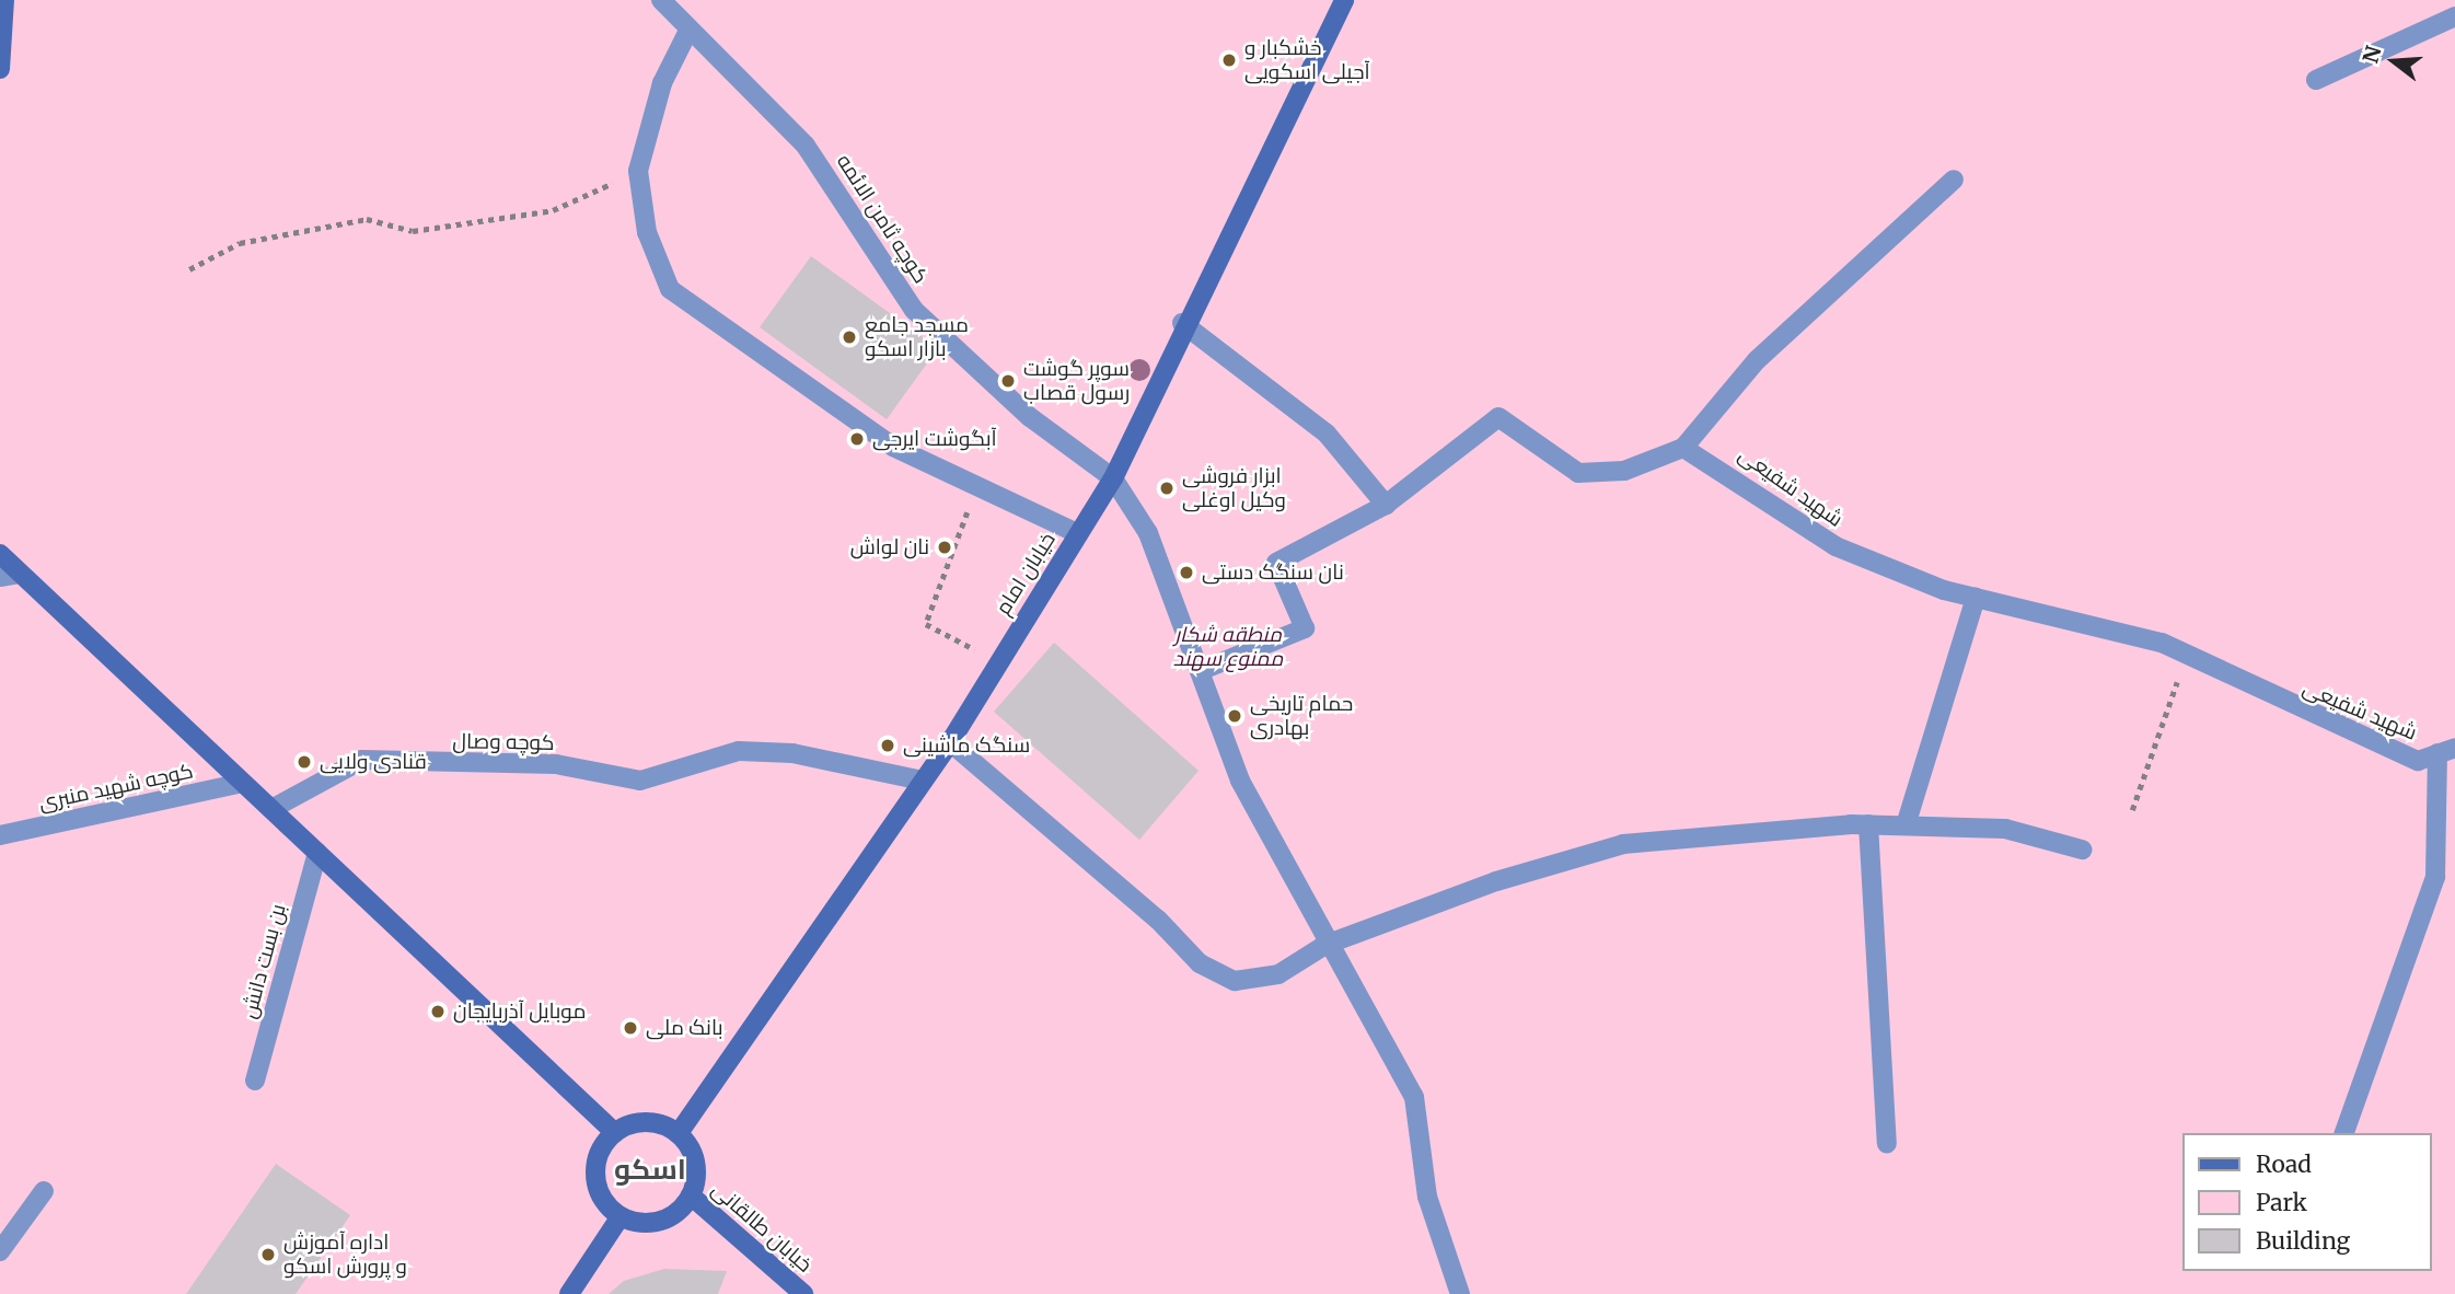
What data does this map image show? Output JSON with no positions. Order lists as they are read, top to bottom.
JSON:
{
  "streets": {
    "street": [
      "کوچه ثامن الائمه",
      "شهید شفیعی",
      "خیابان امام",
      "کوچه وصال",
      "کوچه شهید منبری",
      "بن بست دانش",
      "خیابان طالقانی"
    ]
  },
  "crossings": [
    ["کوچه ثامن الائمه", "خیابان امام"],
    ["خیابان امام", "کوچه وصال"],
    ["خیابان امام", "خیابان طالقانی"]
  ],
  "districts": ["اسکو"],
  "parks": ["منطقه شکار ممنوع سهند"],
  "places": [
    "خشکبار و آجیلی اسکویی",
    "مسجد جامع بازار اسکو",
    "سوپر گوشت رسول قصاب",
    "آبگوشت ایرجی",
    "ابزار فروشی وکیل اوغلی",
    "نان لواش",
    "نان سنگک دستی",
    "حمام تاریخی بهادری",
    "سنگک ماشینی",
    "قنادی ولایی",
    "موبایل آذربایجان",
    "بانک ملی",
    "اداره آموزش و پرورش اسکو"
  ],
  "legend": ["Road", "Park", "Building"],
  "north": "left"
}
